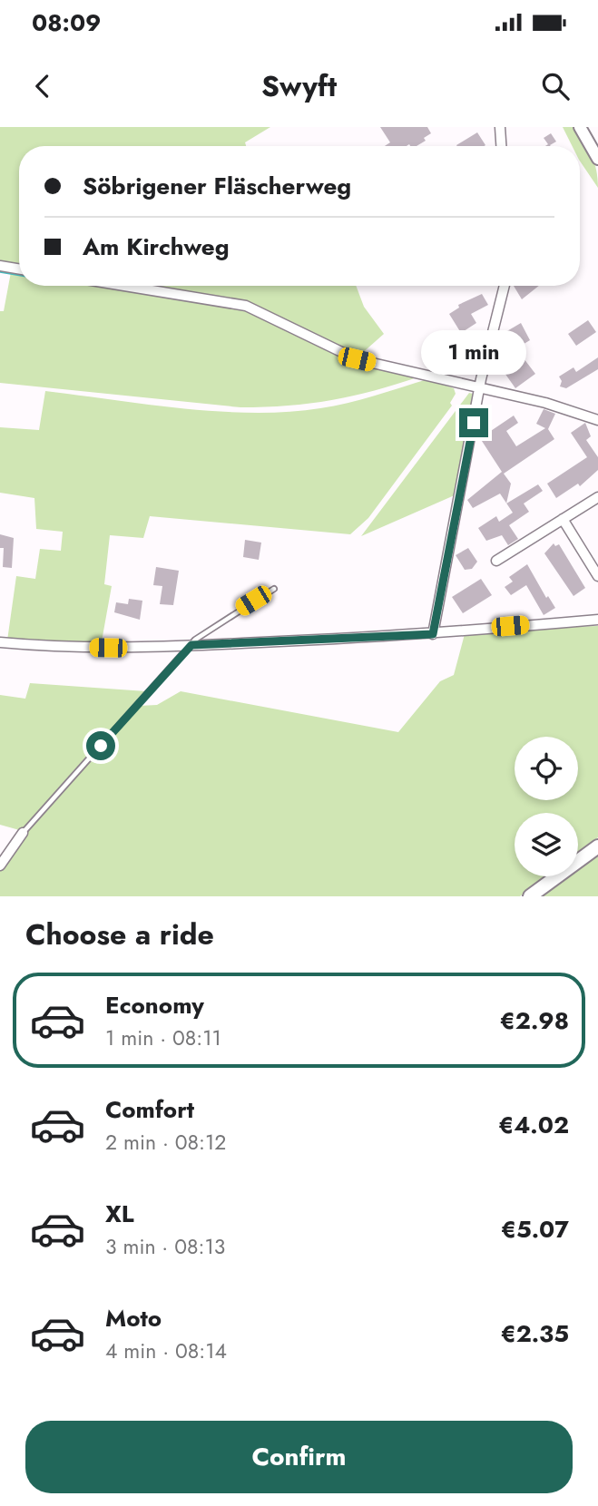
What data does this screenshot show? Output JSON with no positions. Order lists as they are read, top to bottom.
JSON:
{
  "page": {
    "status": "08:09",
    "header": "Swyft",
    "banner": ["Söbrigener Fläscherweg", "Am Kirchweg"],
    "bubble": "1 min",
    "heading": "Choose a ride",
    "list": [
      {
        "name": "Economy",
        "note": "1 min · 08:11",
        "value": "€2.98"
      },
      {
        "name": "Comfort",
        "note": "2 min · 08:12",
        "value": "€4.02"
      },
      {
        "name": "XL",
        "note": "3 min · 08:13",
        "value": "€5.07"
      },
      {
        "name": "Moto",
        "note": "4 min · 08:14",
        "value": "€2.35"
      }
    ],
    "buttons": "Confirm"
  }
}
